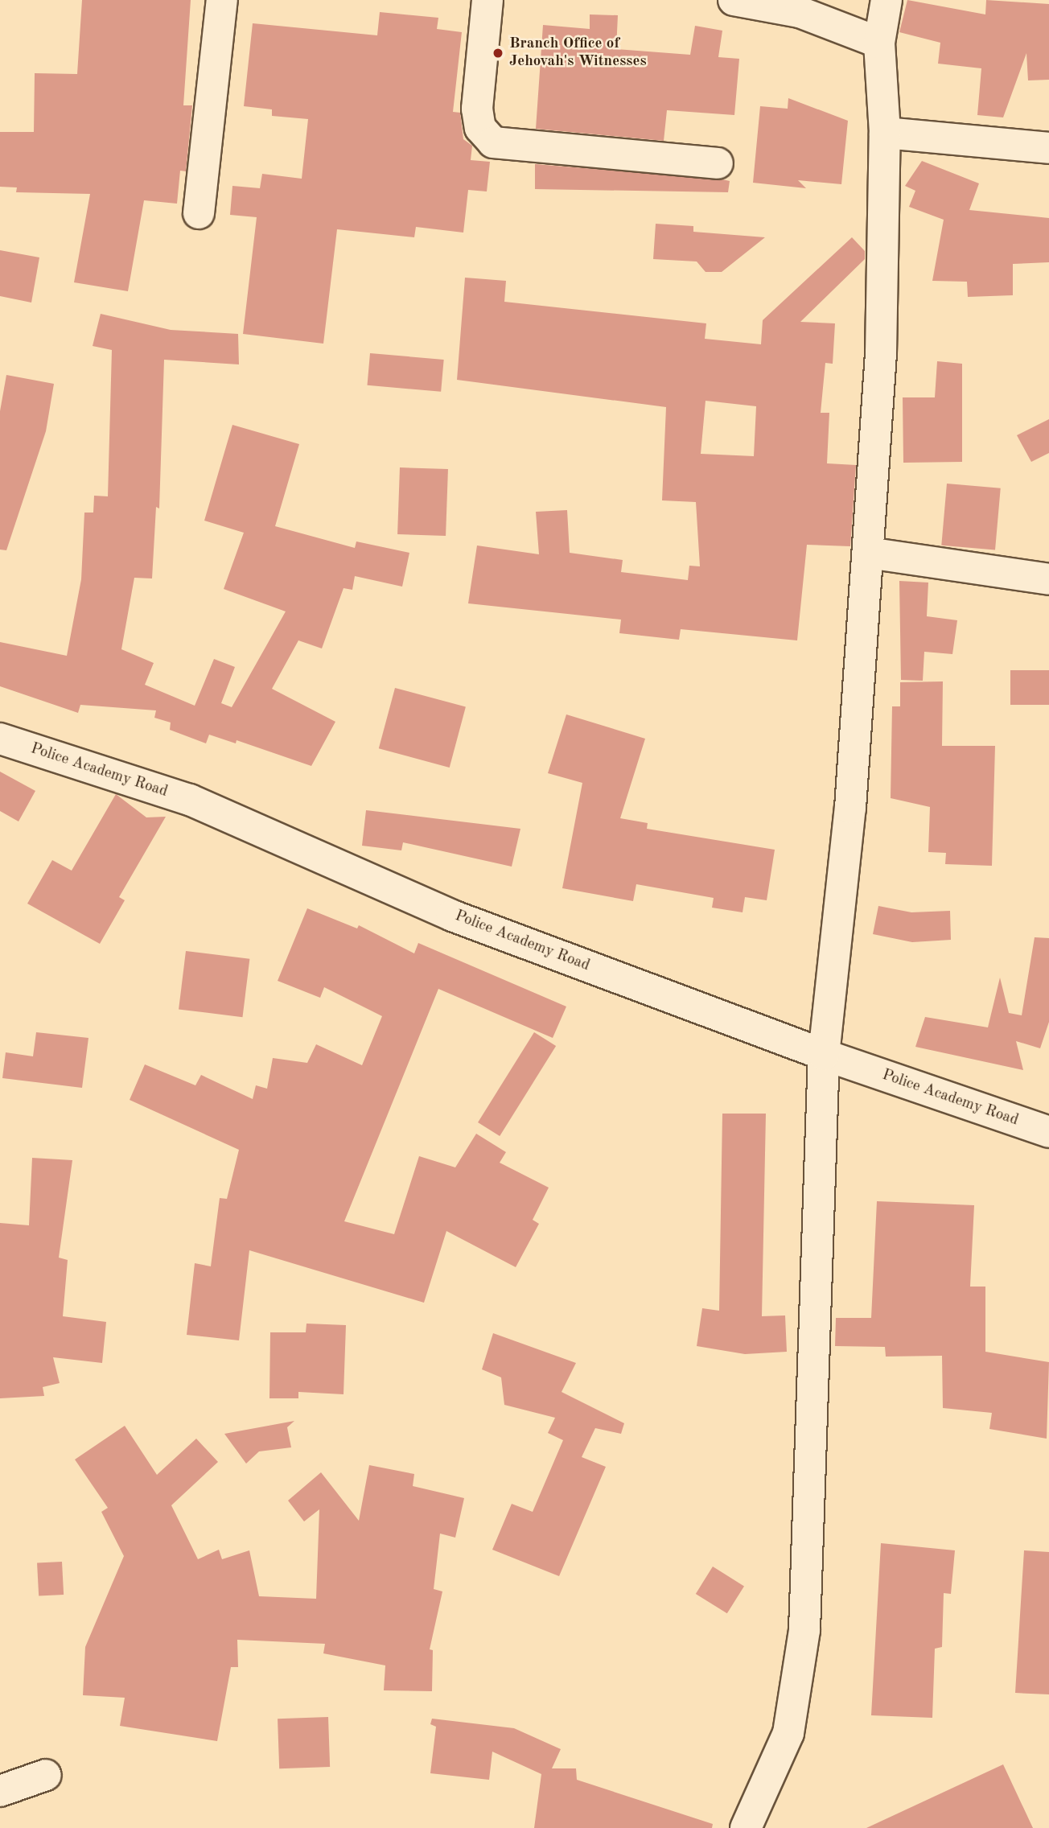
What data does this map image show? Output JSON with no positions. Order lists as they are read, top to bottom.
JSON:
{
  "streets": {
    "street": ["Police Academy Road"]
  },
  "places": ["Branch Office of Jehovah's Witnesses"]
}
